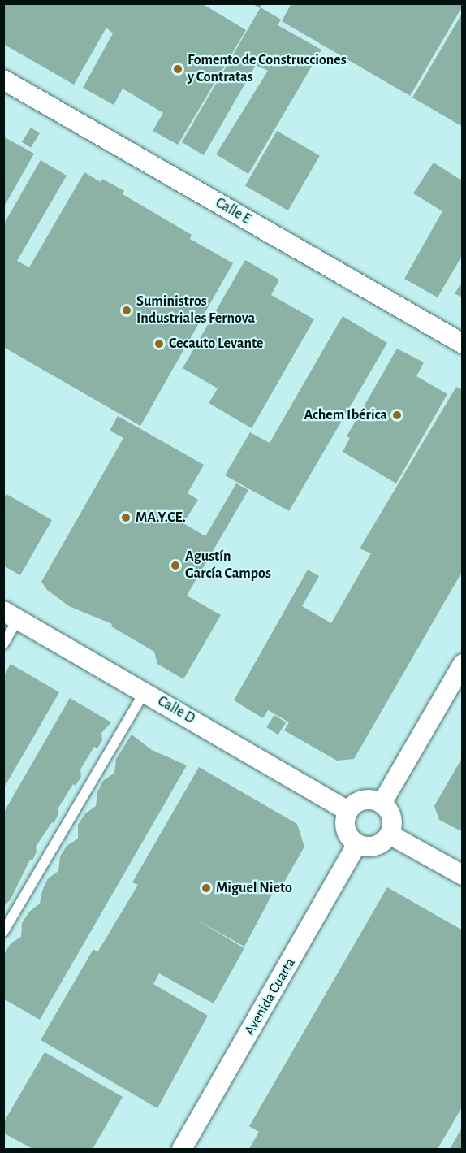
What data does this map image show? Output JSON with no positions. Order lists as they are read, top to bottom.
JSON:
{
  "streets": {
    "street": ["Calle E", "Calle D", "Avenida Cuarta"]
  },
  "crossings": [
    ["Calle D", "Avenida Cuarta"]
  ],
  "places": [
    "Fomento de Construcciones y Contratas",
    "Suministros Industriales Fernova",
    "Cecauto Levante",
    "Achem Ibérica",
    "MA.Y.CE.",
    "Agustín García Campos",
    "Miguel Nieto"
  ]
}
